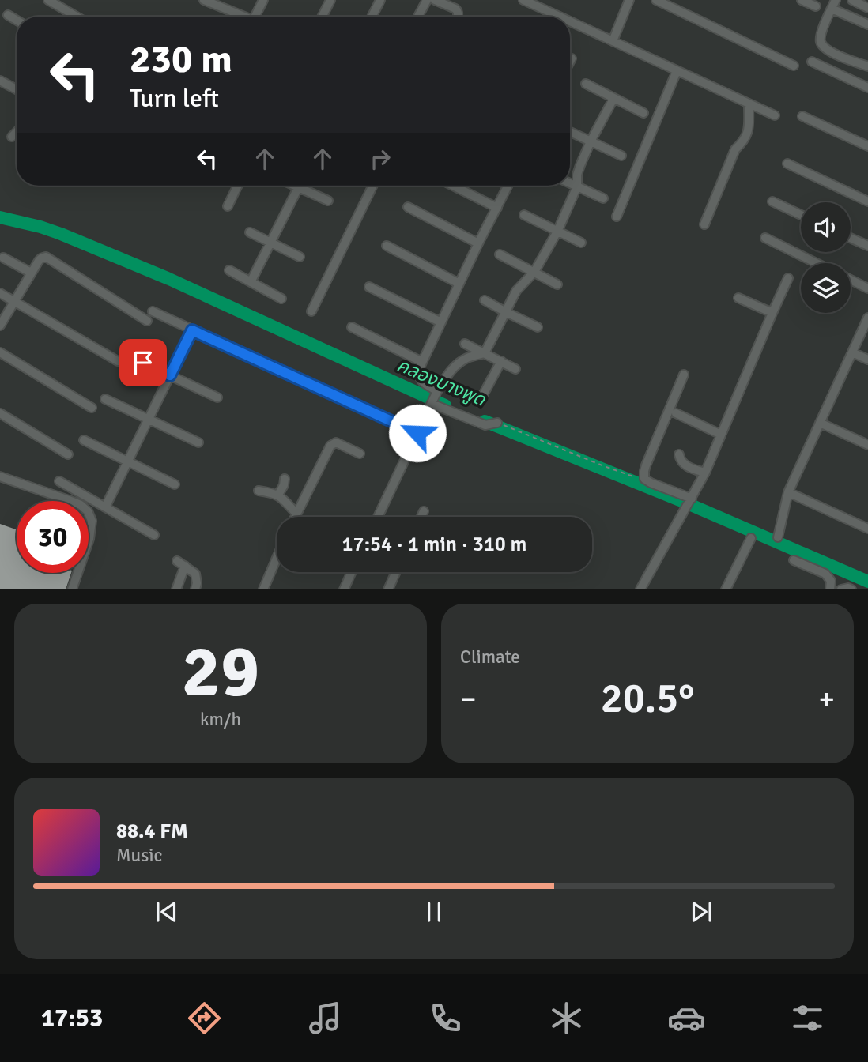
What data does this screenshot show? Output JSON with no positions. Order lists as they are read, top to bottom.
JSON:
{
  "water": ["คลองบางพูด"],
  "page": {
    "turn": ["230 m", "Turn left"],
    "limit": "30",
    "trip": "17:54 · 1 min · 310 m",
    "tile": [
      ["29", "km/h"],
      "Climate"
    ],
    "heat": ["−", "20.5°", "+"],
    "song": ["88.4 FM", "Music"],
    "tabs": "17:53"
  }
}
